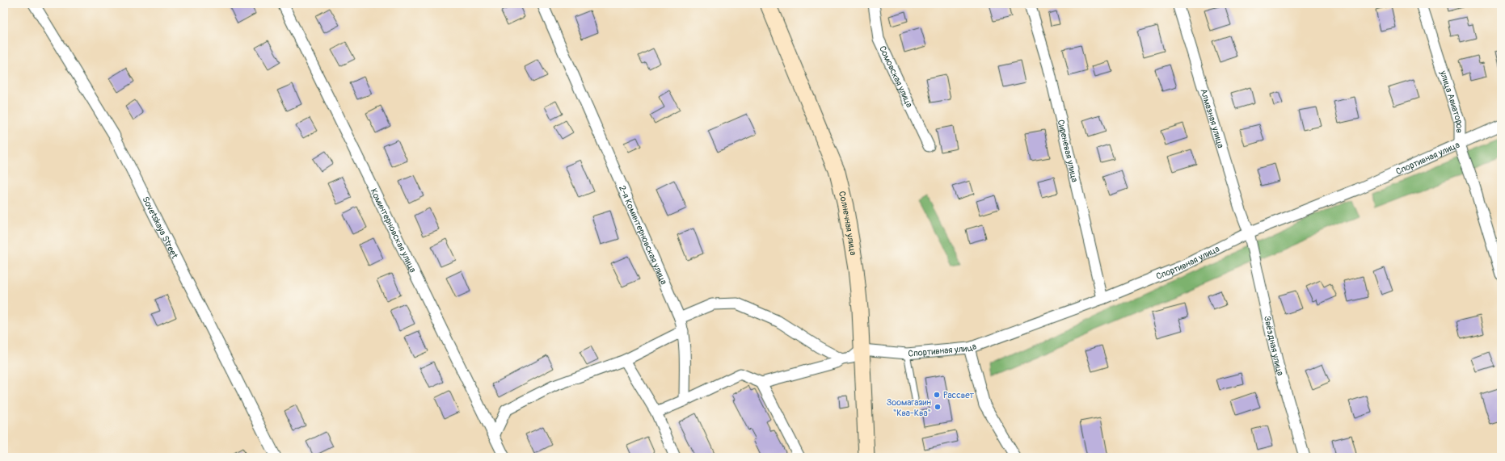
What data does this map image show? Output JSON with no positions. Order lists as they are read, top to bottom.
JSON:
{
  "streets": {
    "street": [
      "Сомовская улица",
      "улица Авиаторов",
      "Алмазная улица",
      "Сиреневая улица",
      "Спортивная улица",
      "Солнечная улица",
      "Sovetskaya Street",
      "Коминтерновская улица",
      "2-я Коминтерновская улица",
      "Звёздная улица"
    ]
  },
  "crossings": [
    ["улица Авиаторов", "Спортивная улица"],
    ["Алмазная улица", "Спортивная улица"],
    ["Алмазная улица", "Звёздная улица"],
    ["Сиреневая улица", "Спортивная улица"],
    ["Спортивная улица", "Солнечная улица"],
    ["Спортивная улица", "Звёздная улица"]
  ],
  "places": ["Рассвет", "Зоомагазин \"Ква-Ква\""]
}
